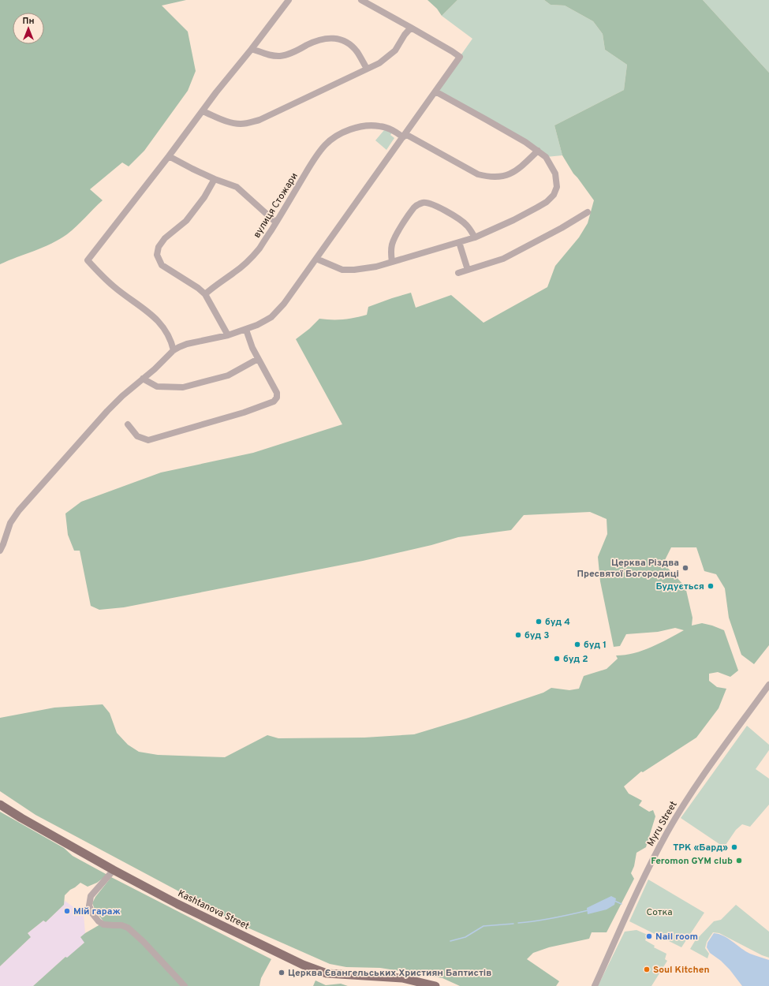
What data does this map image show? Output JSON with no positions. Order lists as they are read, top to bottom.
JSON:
{
  "streets": {
    "main road": ["Kashtanova Street"],
    "street": ["вулиця Стожари", "Myru Street"]
  },
  "parks": ["Сотка"],
  "places": [
    "Церква Різдва Пресвятої Богородиці",
    "Будується",
    "буд 4",
    "буд 3",
    "буд 1",
    "буд 2",
    "ТРК «Бард»",
    "Feromon GYM club",
    "Мій гараж",
    "Nail room",
    "Soul Kitchen",
    "Церква Євангельських Християн Баптистів"
  ],
  "north": "top"
}
